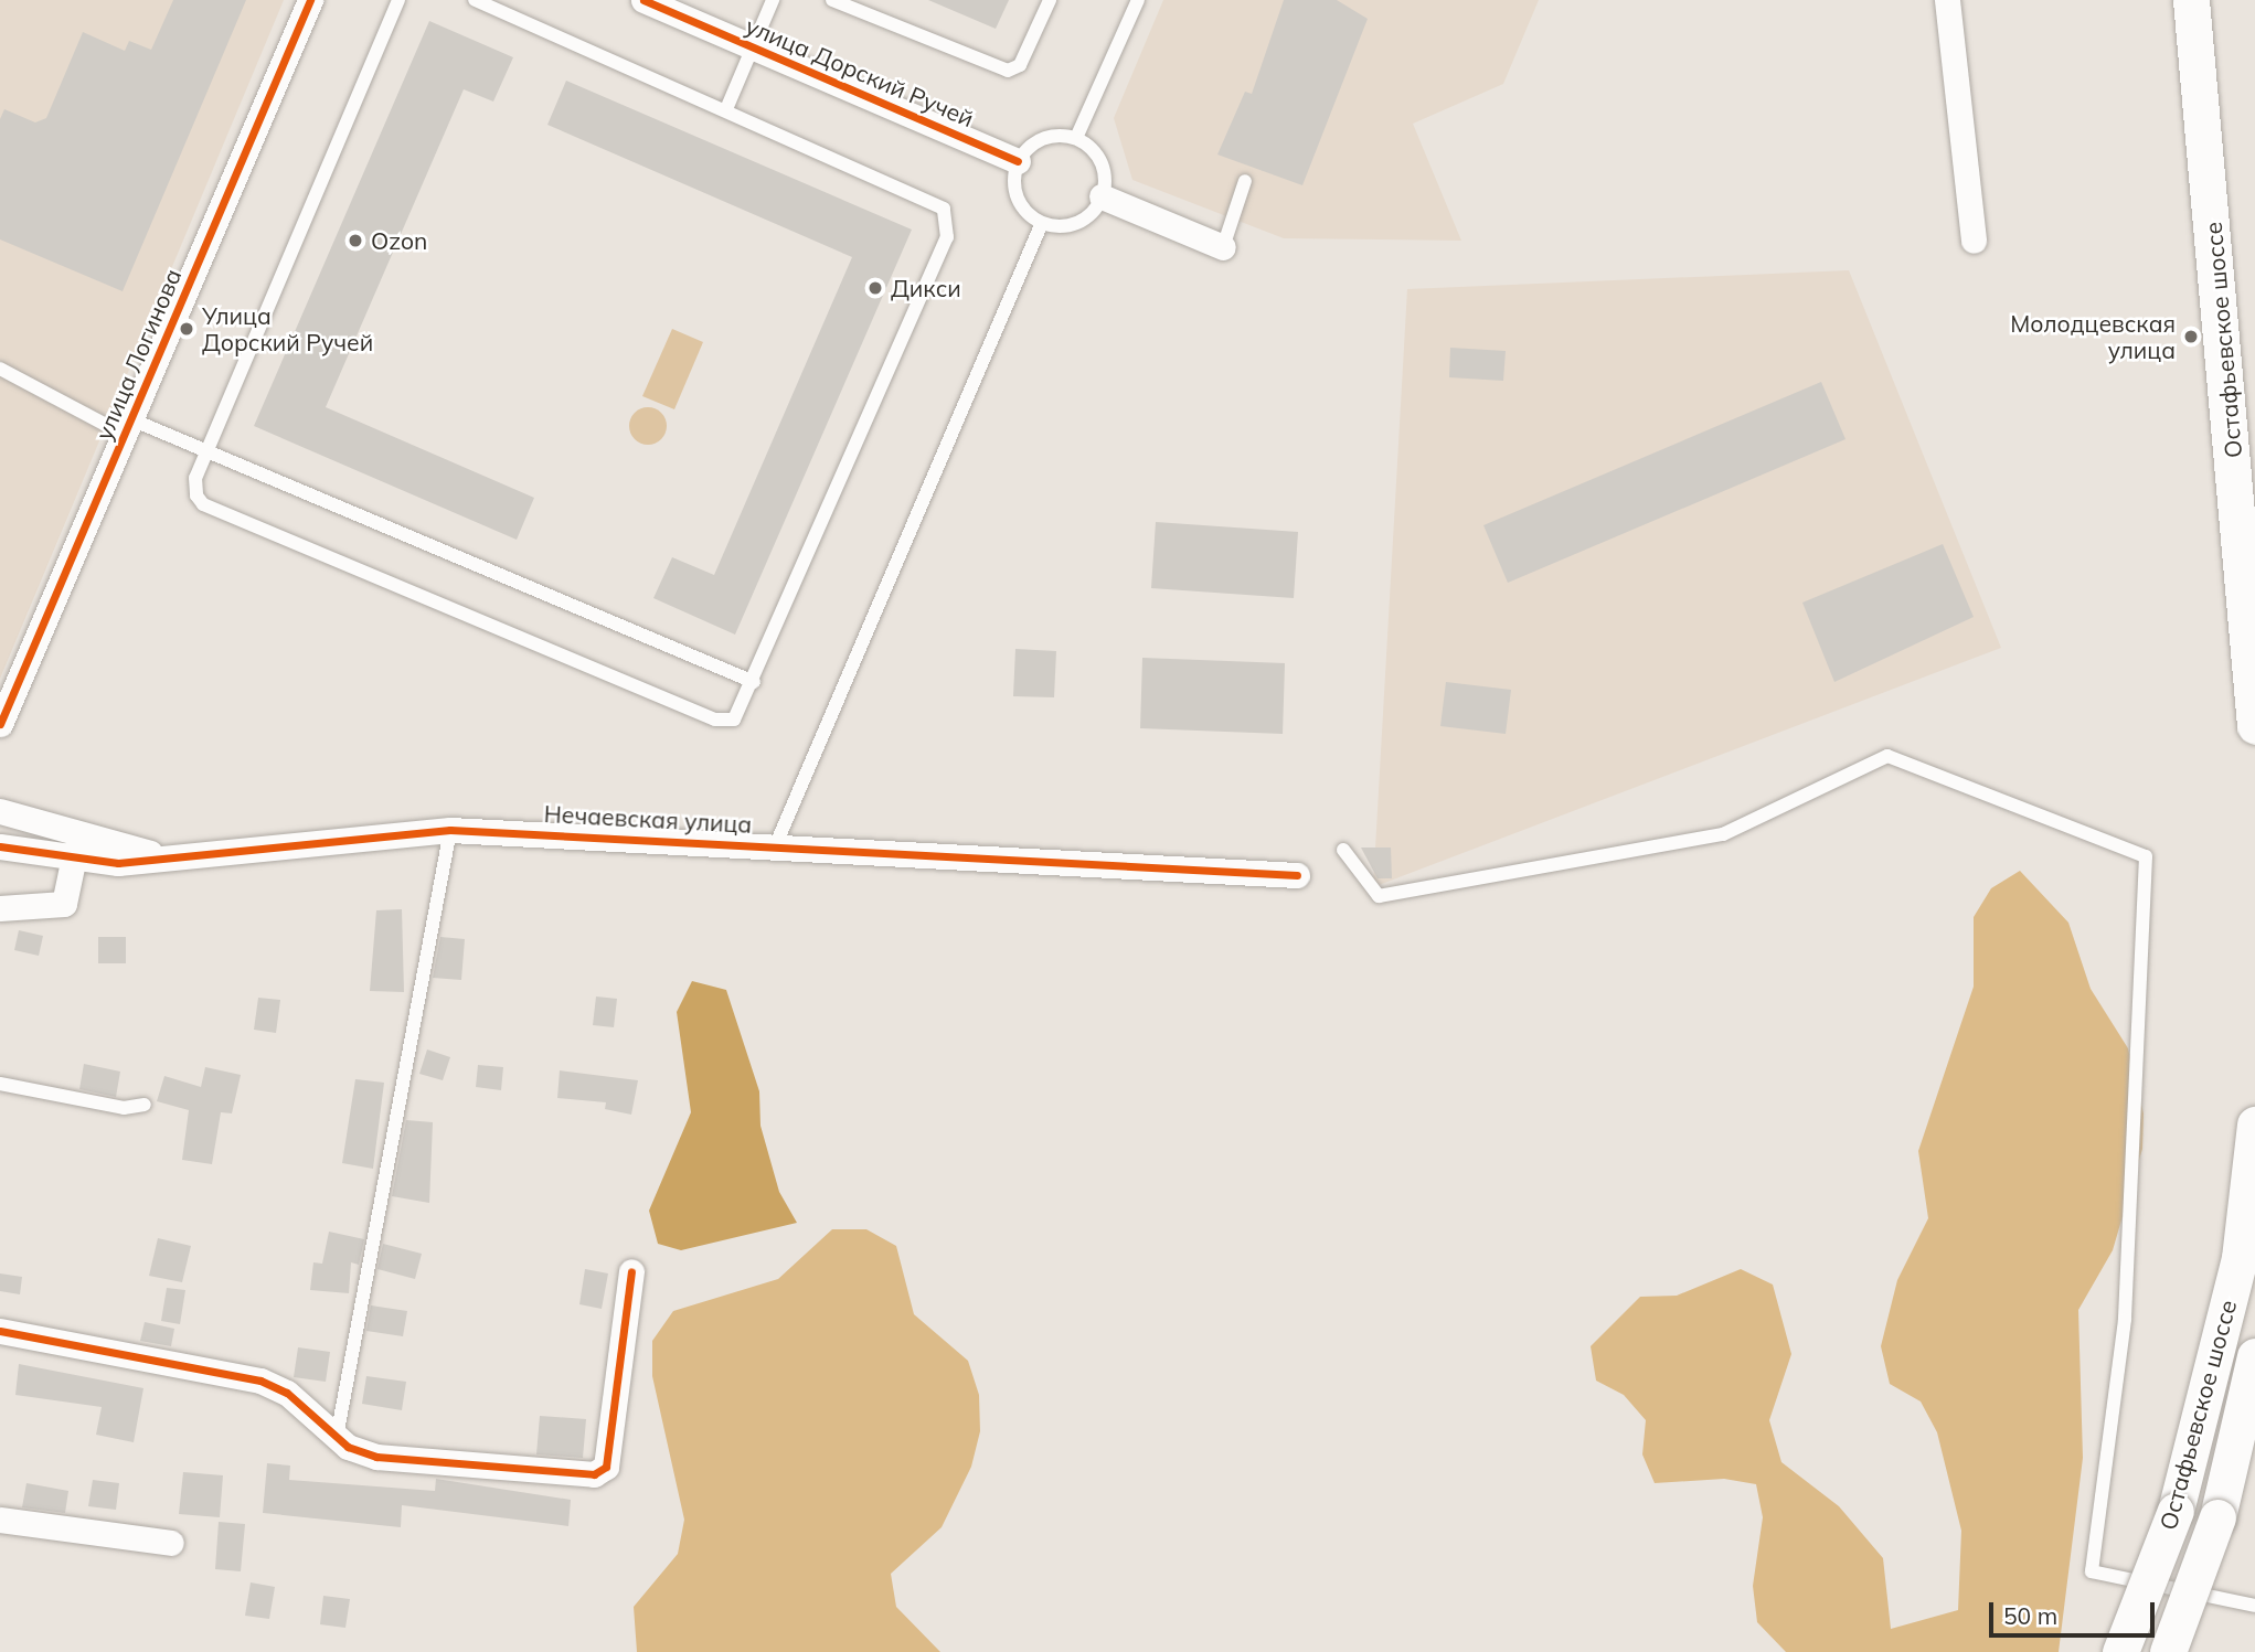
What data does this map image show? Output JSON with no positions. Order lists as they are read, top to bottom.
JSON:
{
  "streets": {
    "main road": ["Остафьевское шоссе"],
    "street": ["улица Дорский Ручей", "улица Логинова", "Нечаевская улица"]
  },
  "places": [
    "Ozon",
    "Дикси",
    "Улица Дорский Ручей",
    "Молодцевская улица"
  ],
  "scale_bar": "50 m"
}
